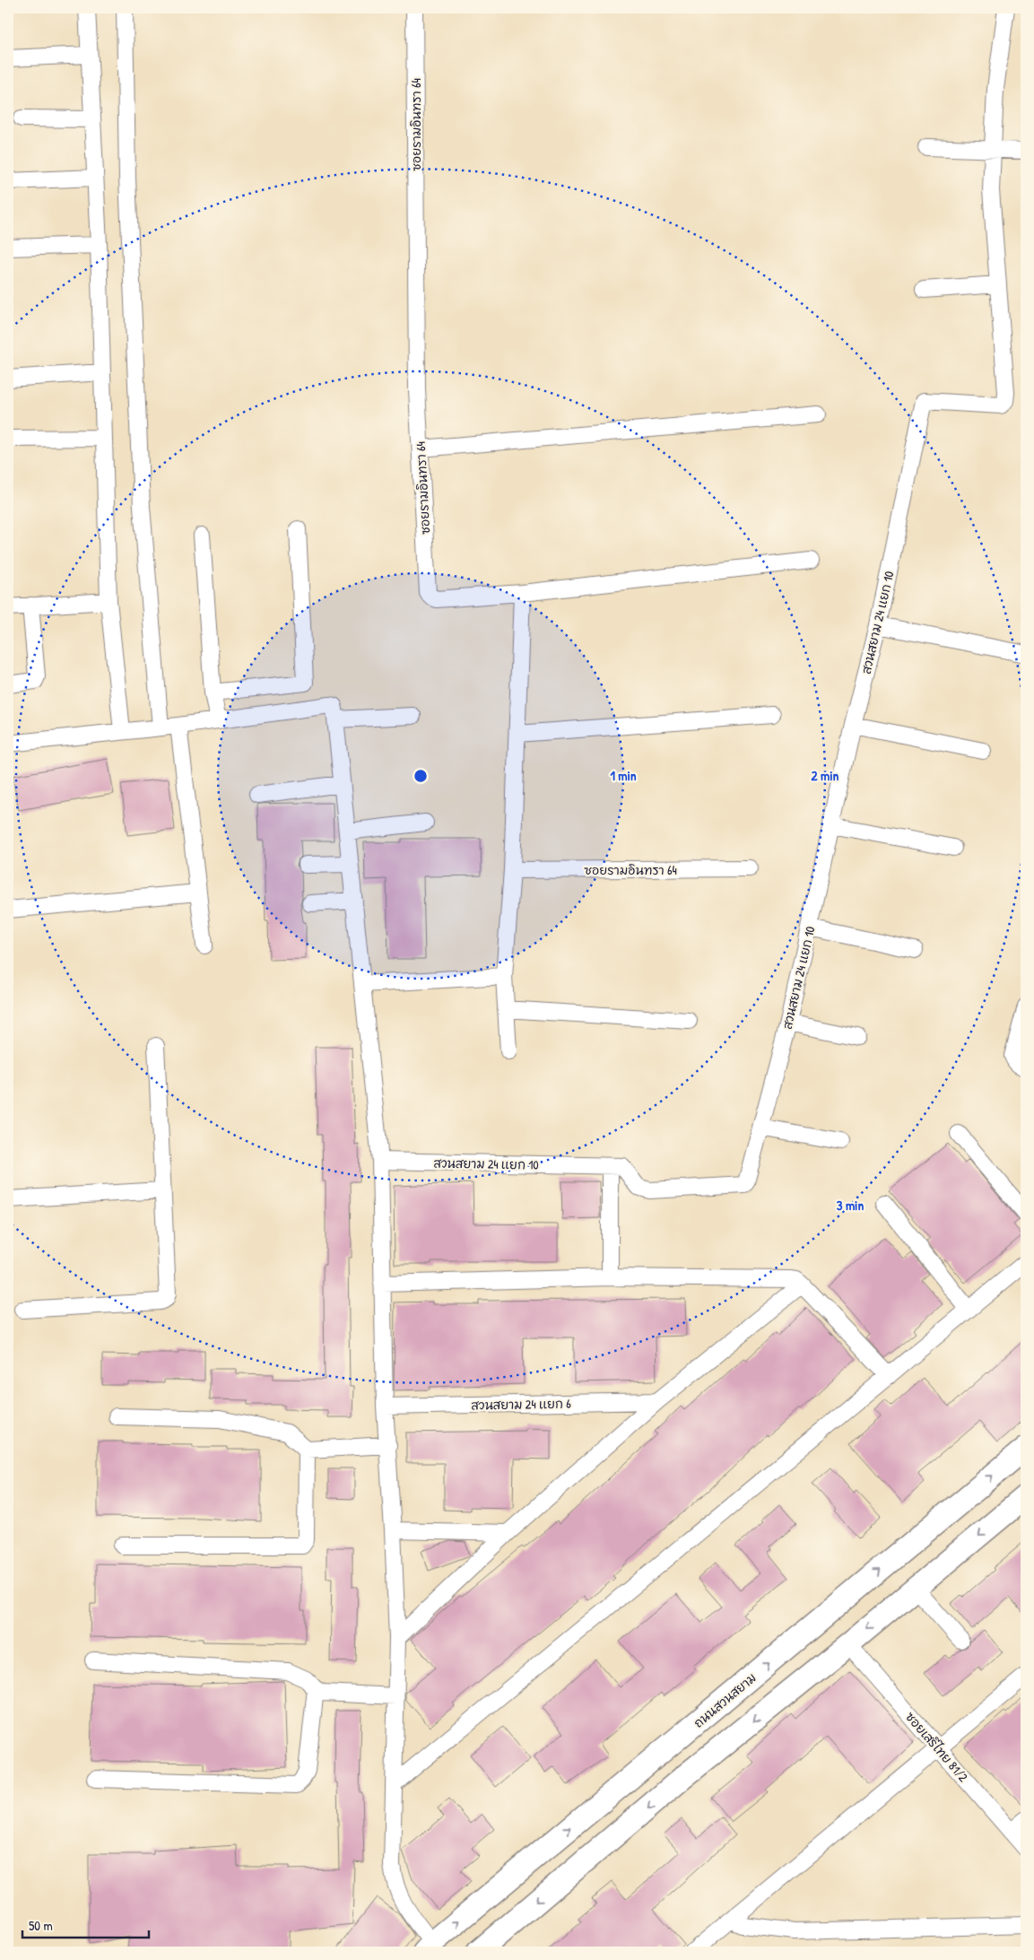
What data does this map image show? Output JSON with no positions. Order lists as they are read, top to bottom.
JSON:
{
  "streets": {
    "street": [
      "ซอยรามอินทรา 64",
      "สวนสยาม 24 แยก 10",
      "สวนสยาม 24 แยก 6",
      "ถนนสวนสยาม",
      "ซอยเสรีไทย 81/2"
    ]
  },
  "scale_bar": "50 m",
  "rings": ["1 min", "2 min", "3 min"]
}
